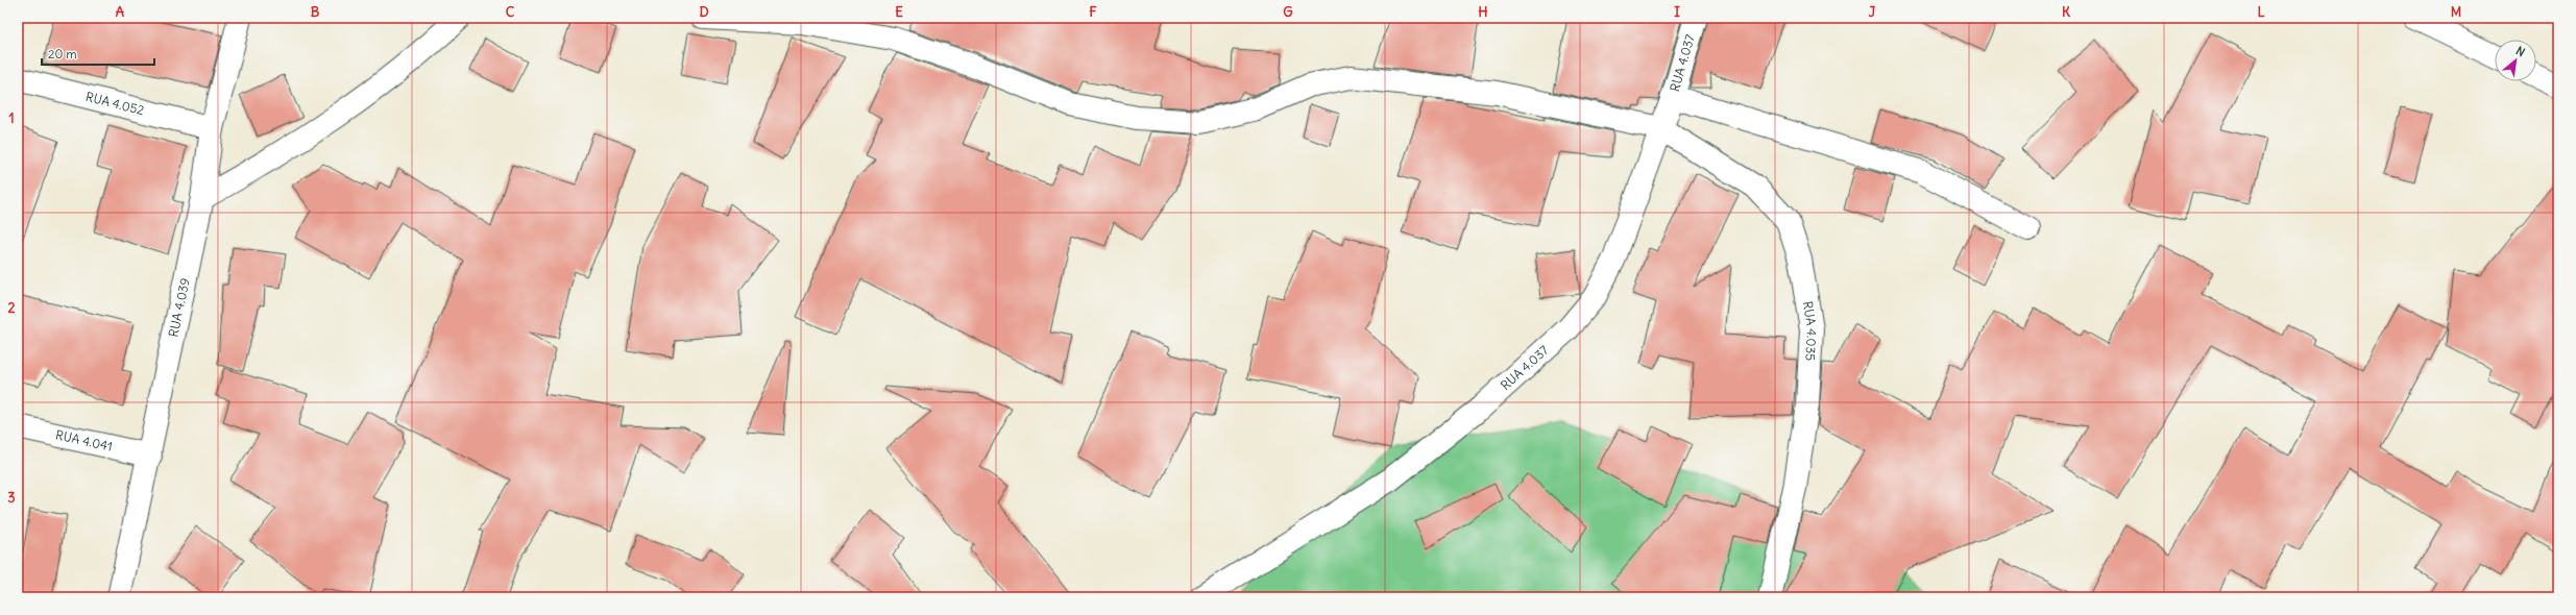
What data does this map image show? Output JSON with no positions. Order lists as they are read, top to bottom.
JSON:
{
  "streets": {
    "street": [
      "RUA 4.037",
      "RUA 4.052",
      "RUA 4.039",
      "RUA 4.035",
      "RUA 4.041"
    ]
  },
  "crossings": [
    ["RUA 4.037", "RUA 4.035"],
    ["RUA 4.052", "RUA 4.039"],
    ["RUA 4.039", "RUA 4.041"]
  ],
  "scale_bar": "20 m",
  "north": "top right",
  "grid": {
    "columns": [
      "A",
      "B",
      "C",
      "D",
      "E",
      "F",
      "G",
      "H",
      "I",
      "J",
      "K",
      "L",
      "M"
    ],
    "rows": ["1", "2", "3"]
  }
}
